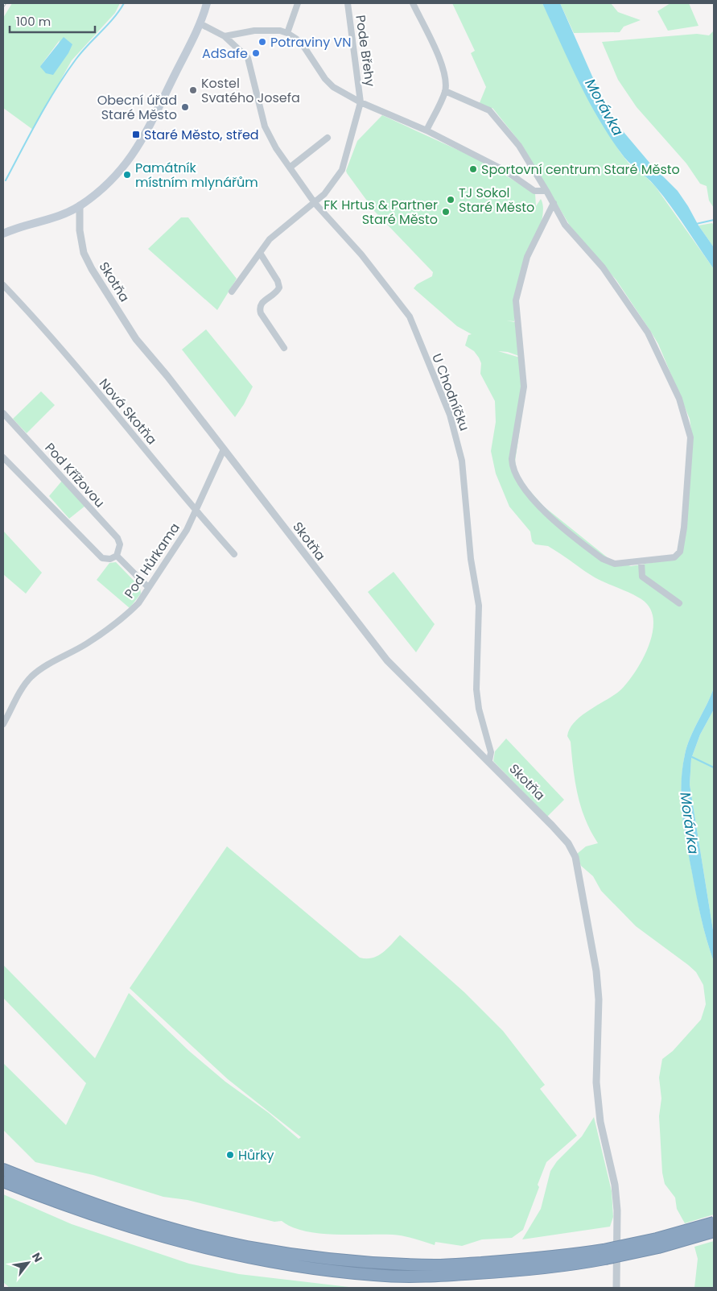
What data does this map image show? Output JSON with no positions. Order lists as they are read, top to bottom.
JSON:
{
  "streets": {
    "street": [
      "Pode Břehy",
      "Skotňa",
      "U Chodníčku",
      "Nová Skotňa",
      "Pod Křížovou",
      "Pod Hůrkama"
    ]
  },
  "crossings": [
    ["Skotňa", "U Chodníčku"],
    ["Skotňa", "Pod Hůrkama"],
    ["Nová Skotňa", "Pod Hůrkama"]
  ],
  "water": ["Morávka"],
  "places": {
    "other": [
      "Potraviny VN",
      "AdSafe",
      "Kostel Svatého Josefa",
      "Obecní úřad Staré Město",
      "Sportovní centrum Staré Město",
      "Památník místním mlynářům",
      "TJ Sokol Staré Město",
      "FK Hrtus & Partner Staré Město",
      "Hůrky"
    ],
    "transit": ["Staré Město, střed"]
  },
  "scale_bar": "100 m",
  "north": "top right"
}
